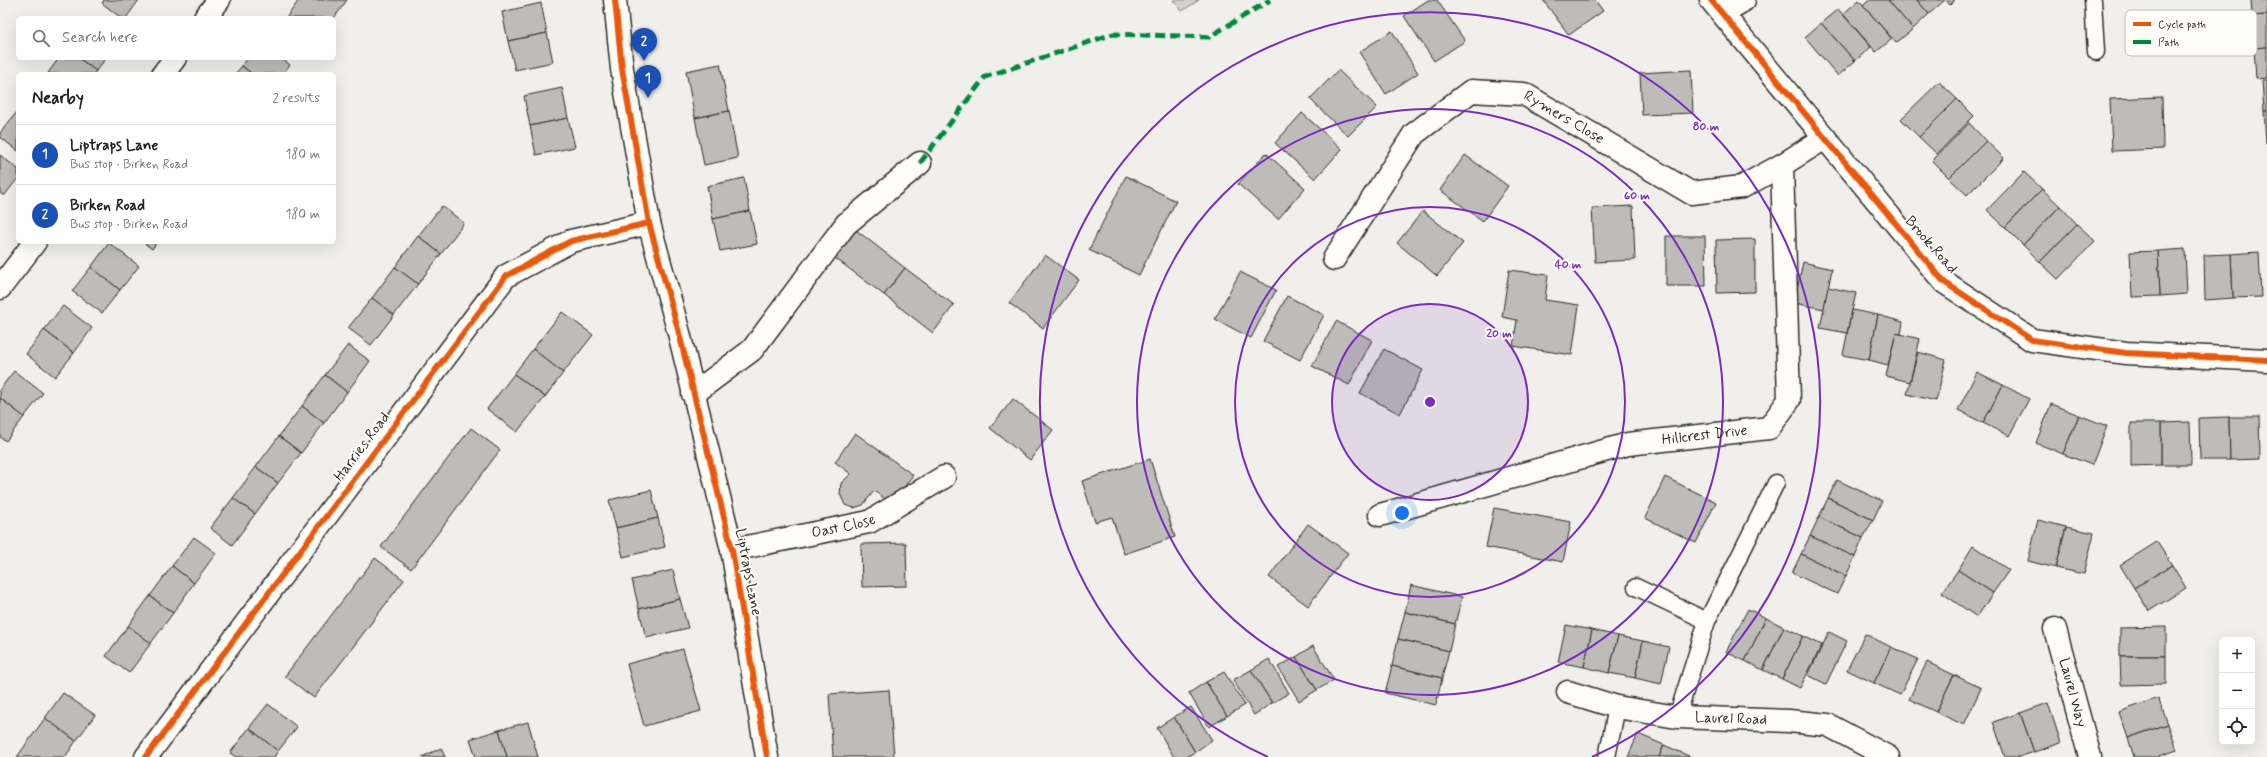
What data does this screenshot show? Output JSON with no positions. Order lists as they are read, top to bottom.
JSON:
{
  "streets": {
    "street": [
      "Rymers Close",
      "Brook Road",
      "Hillcrest Drive",
      "Harries Road",
      "Oast Close",
      "Liptraps Lane",
      "Laurel Way",
      "Laurel Road"
    ]
  },
  "crossings": [
    ["Rymers Close", "Brook Road"],
    ["Rymers Close", "Hillcrest Drive"],
    ["Harries Road", "Liptraps Lane"],
    ["Oast Close", "Liptraps Lane"]
  ],
  "legend": ["Cycle path", "Path"],
  "page": {
    "search": "Search here",
    "pins": ["2", "1"],
    "heading": ["Nearby", "2 results"],
    "list": [
      {
        "mark": "1",
        "name": "Liptraps Lane",
        "note": "Bus stop · Birken Road",
        "value": "180 m"
      },
      {
        "mark": "2",
        "name": "Birken Road",
        "note": "Bus stop · Birken Road",
        "value": "180 m"
      }
    ],
    "map_buttons": ["+", "−"]
  },
  "rings": [
    "80 m",
    "60 m",
    "40 m",
    "20 m"
  ]
}
